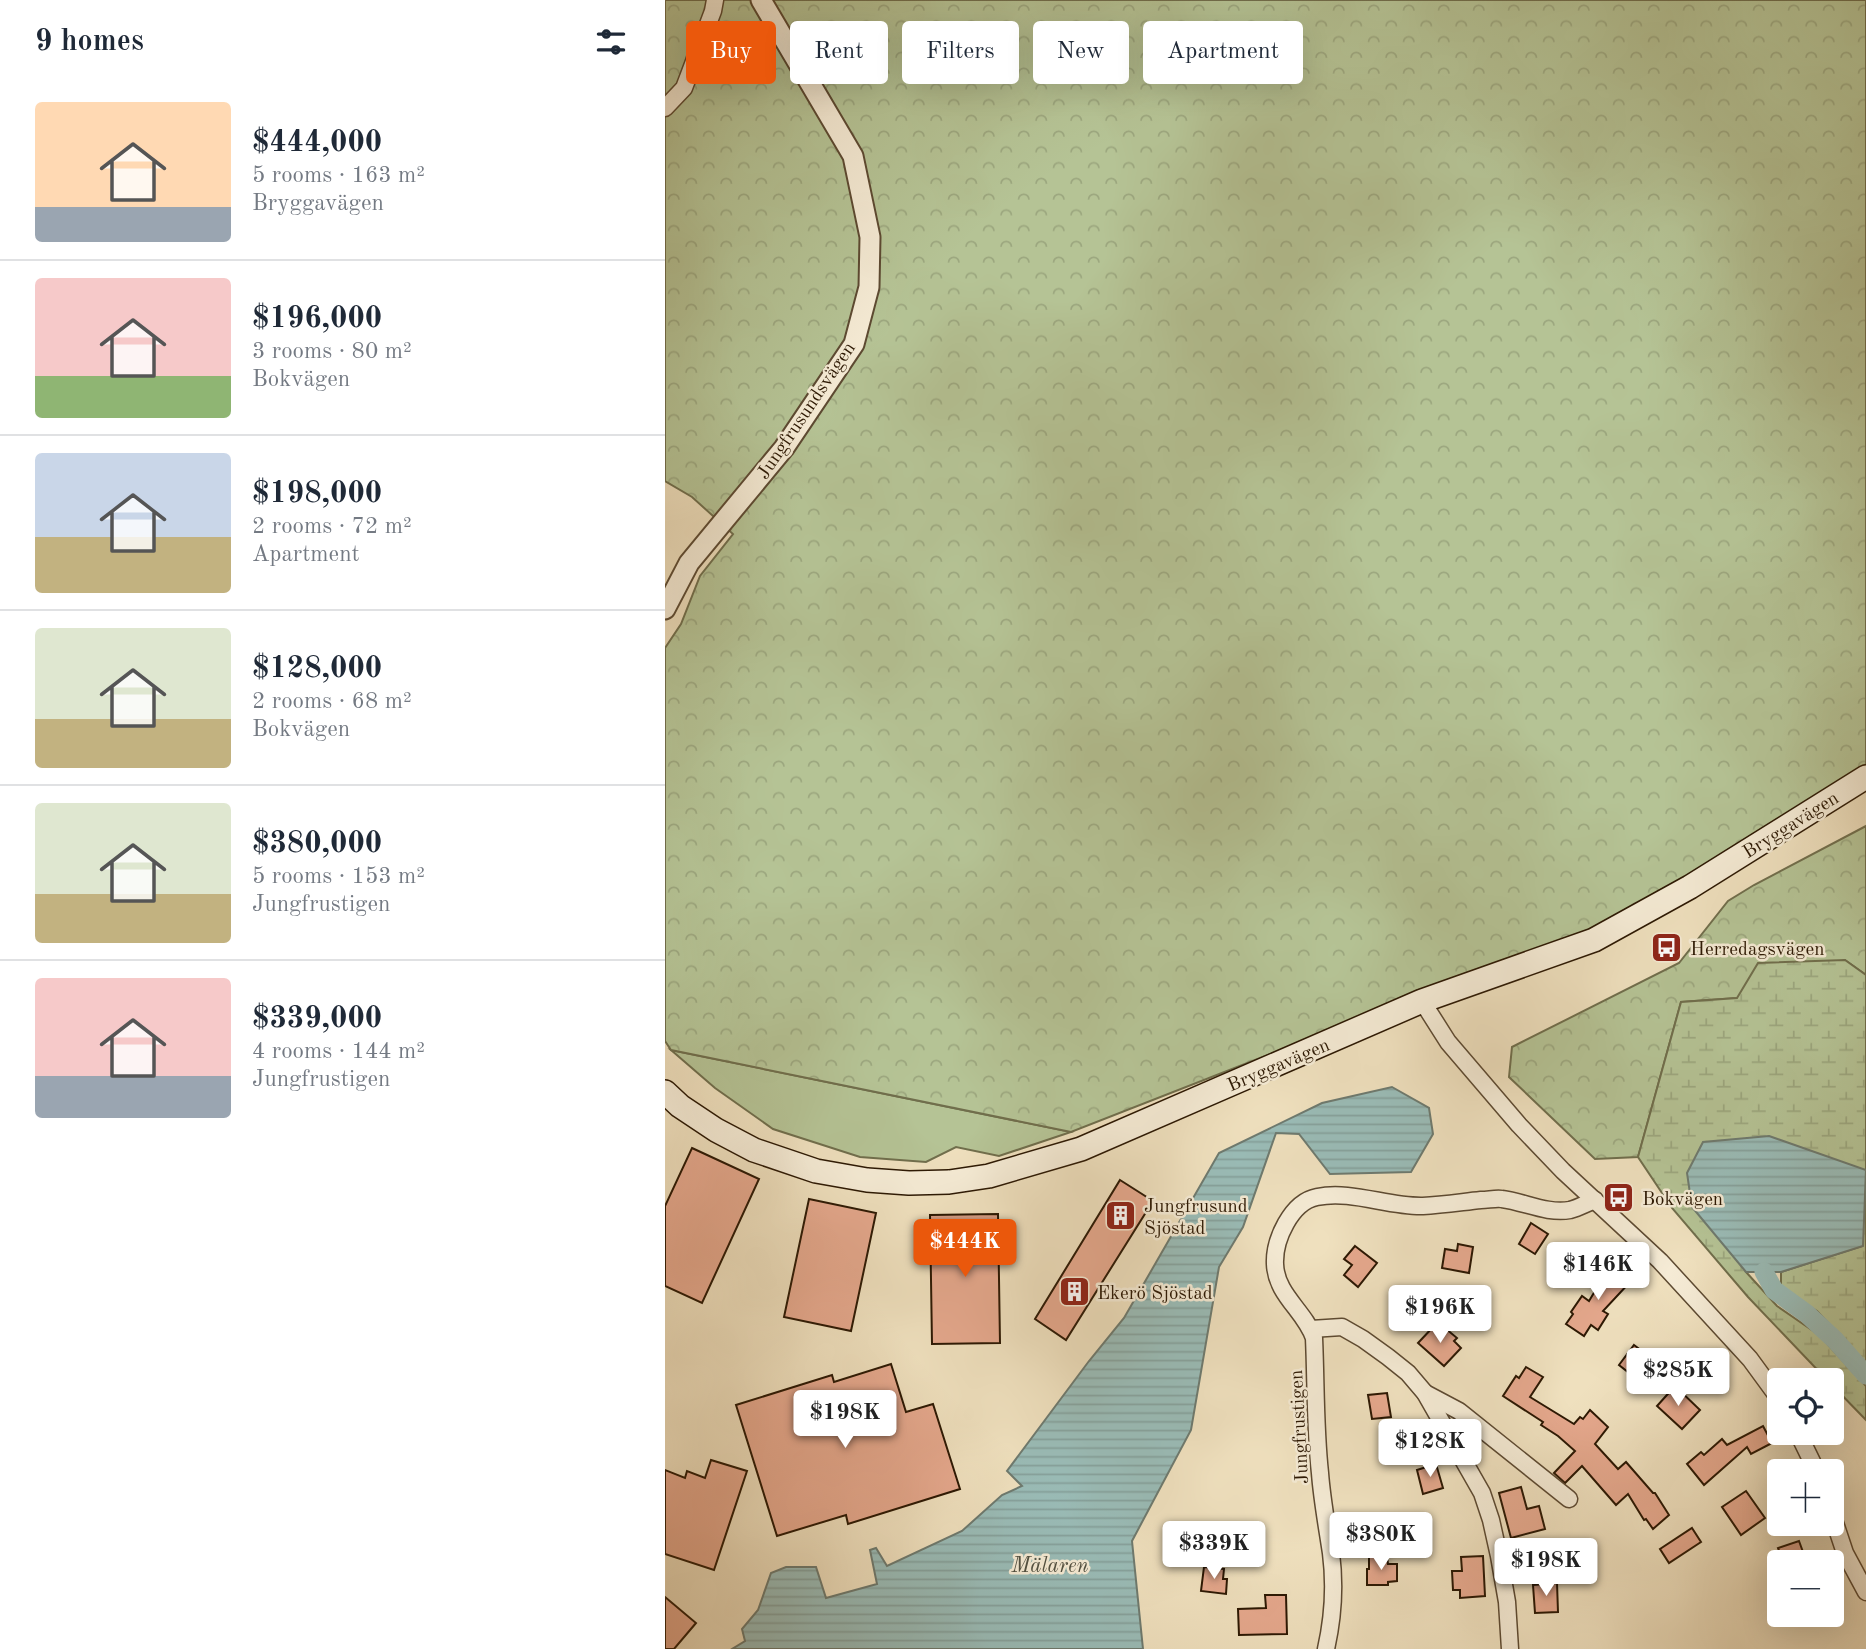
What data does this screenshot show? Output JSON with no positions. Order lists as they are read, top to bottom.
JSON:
{
  "streets": {
    "main road": ["Bryggavägen"],
    "street": ["Jungfrusundsvägen", "Jungfrustigen"]
  },
  "water": ["Mälaren"],
  "places": {
    "bus stop": ["Herredagsvägen", "Bokvägen"],
    "building": ["Jungfrusund Sjöstad", "Ekerö Sjöstad"]
  },
  "page": {
    "heading": "9 homes",
    "chip": [
      "Buy",
      "Rent",
      "Filters",
      "New",
      "Apartment"
    ],
    "list": [
      {
        "name": "$444,000",
        "note": "5 rooms · 163 m² · Bryggavägen"
      },
      {
        "name": "$196,000",
        "note": "3 rooms · 80 m² · Bokvägen"
      },
      {
        "name": "$198,000",
        "note": "2 rooms · 72 m² · Apartment"
      },
      {
        "name": "$128,000",
        "note": "2 rooms · 68 m² · Bokvägen"
      },
      {
        "name": "$380,000",
        "note": "5 rooms · 153 m² · Jungfrustigen"
      },
      {
        "name": "$339,000",
        "note": "4 rooms · 144 m² · Jungfrustigen"
      }
    ],
    "price": [
      "$444K",
      "$146K",
      "$196K",
      "$285K",
      "$198K",
      "$128K",
      "$380K",
      "$339K",
      "$198K"
    ],
    "map_buttons": ["+", "−"]
  }
}
